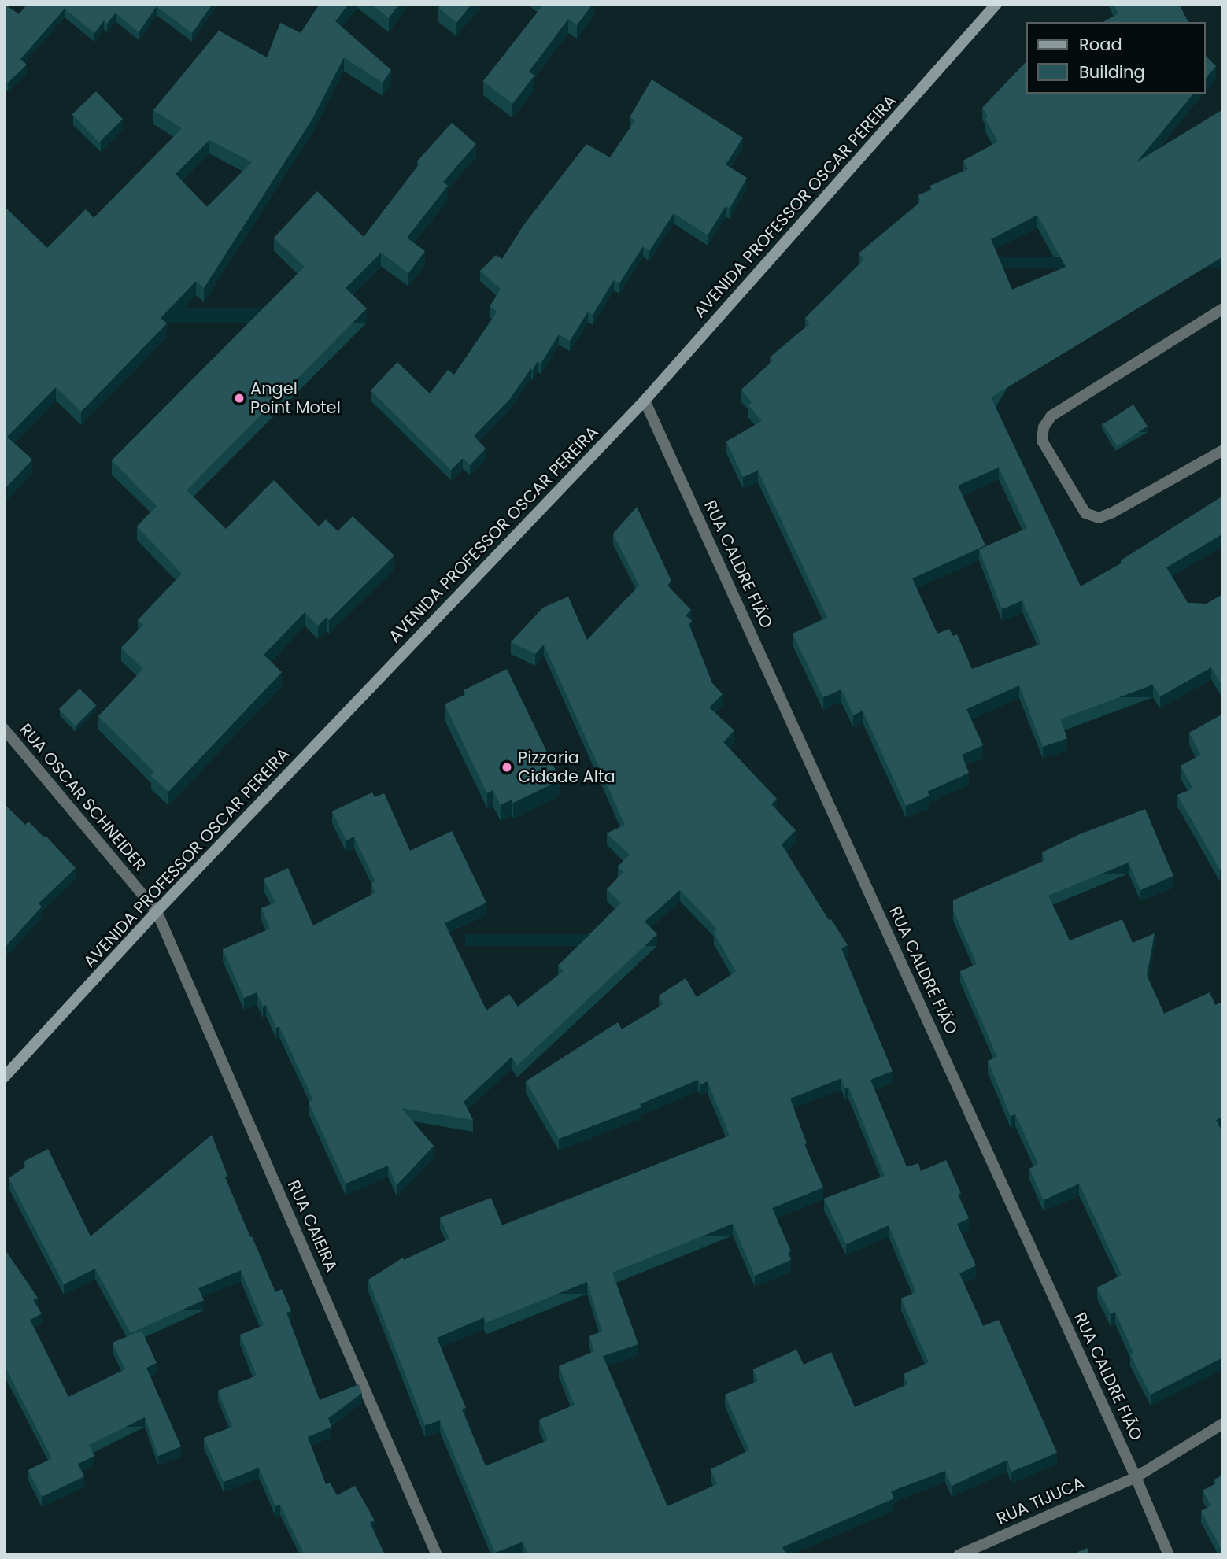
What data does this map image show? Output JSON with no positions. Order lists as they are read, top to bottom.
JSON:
{
  "streets": {
    "main road": ["AVENIDA PROFESSOR OSCAR PEREIRA"],
    "street": [
      "RUA CALDRE FIÃO",
      "RUA OSCAR SCHNEIDER",
      "RUA CAIEIRA",
      "RUA TIJUCA"
    ]
  },
  "crossings": [
    ["AVENIDA PROFESSOR OSCAR PEREIRA", "RUA CALDRE FIÃO"],
    ["AVENIDA PROFESSOR OSCAR PEREIRA", "RUA OSCAR SCHNEIDER"],
    ["AVENIDA PROFESSOR OSCAR PEREIRA", "RUA CAIEIRA"],
    ["RUA CALDRE FIÃO", "RUA TIJUCA"],
    ["RUA OSCAR SCHNEIDER", "RUA CAIEIRA"]
  ],
  "places": ["Angel Point Motel", "Pizzaria Cidade Alta"],
  "legend": ["Road", "Building"]
}
